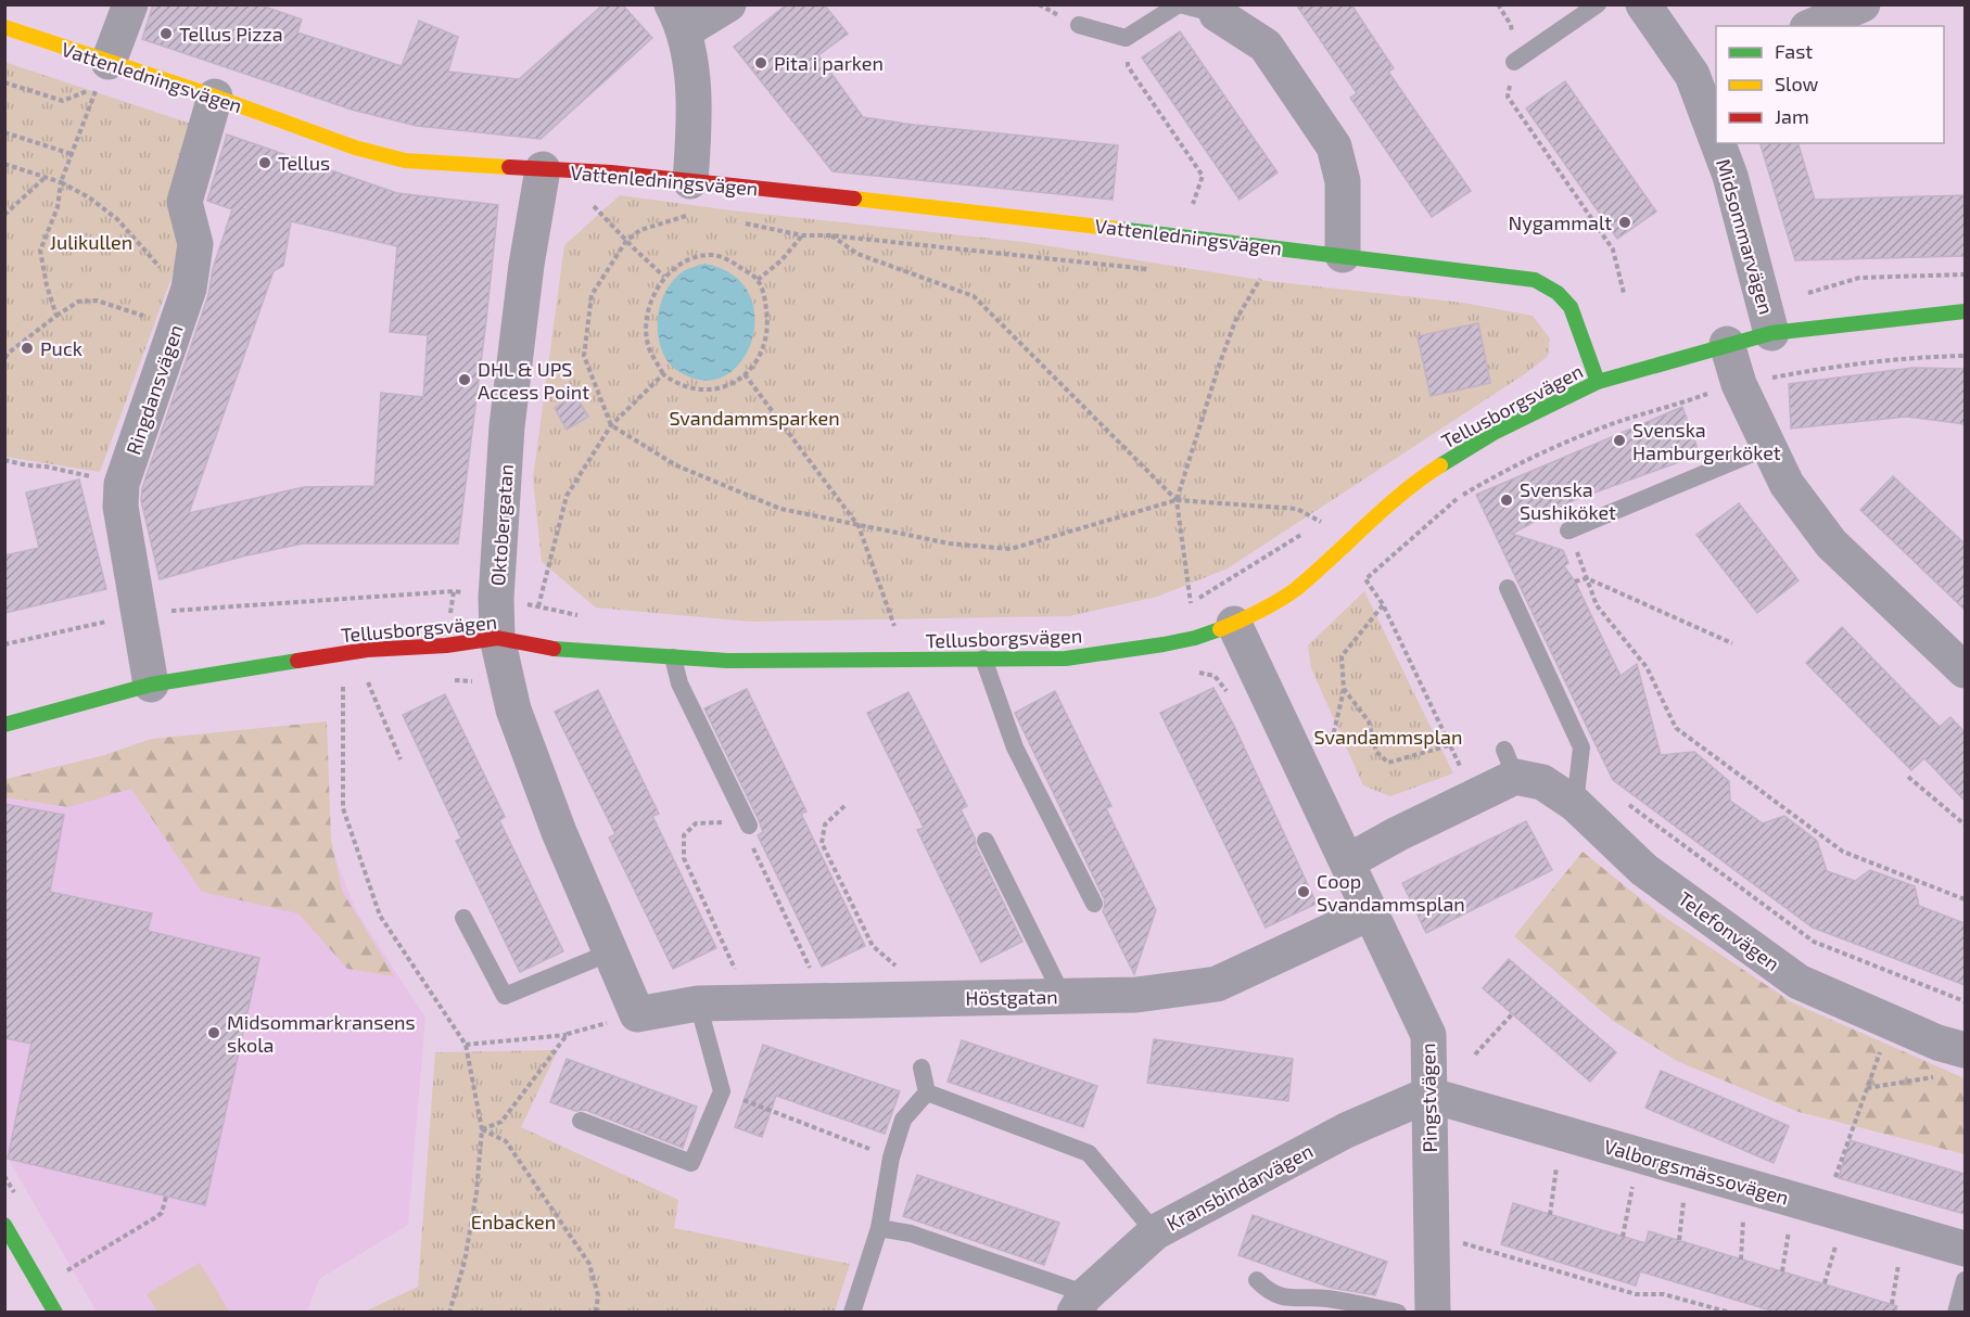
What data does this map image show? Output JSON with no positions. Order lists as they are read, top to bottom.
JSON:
{
  "streets": {
    "street": [
      "Vattenledningsvägen",
      "Midsommarvägen",
      "Ringdansvägen",
      "Tellusborgsvägen",
      "Oktobergatan",
      "Telefonvägen",
      "Höstgatan",
      "Pingstvägen",
      "Valborgsmässovägen",
      "Kransbindarvägen"
    ]
  },
  "crossings": [
    ["Vattenledningsvägen", "Ringdansvägen"],
    ["Vattenledningsvägen", "Tellusborgsvägen"],
    ["Vattenledningsvägen", "Oktobergatan"],
    ["Midsommarvägen", "Tellusborgsvägen"],
    ["Ringdansvägen", "Tellusborgsvägen"],
    ["Tellusborgsvägen", "Oktobergatan"],
    ["Oktobergatan", "Höstgatan"],
    ["Telefonvägen", "Pingstvägen"],
    ["Höstgatan", "Pingstvägen"],
    ["Pingstvägen", "Valborgsmässovägen"],
    ["Pingstvägen", "Kransbindarvägen"],
    ["Valborgsmässovägen", "Kransbindarvägen"]
  ],
  "parks": [
    "Julikullen",
    "Svandammsparken",
    "Svandammsplan",
    "Enbacken"
  ],
  "places": [
    "Tellus Pizza",
    "Pita i parken",
    "Tellus",
    "Nygammalt",
    "Puck",
    "DHL & UPS Access Point",
    "Svenska Hamburgerköket",
    "Svenska Sushiköket",
    "Coop Svandammsplan",
    "Midsommarkransens skola"
  ],
  "legend": ["Fast", "Slow", "Jam"]
}
